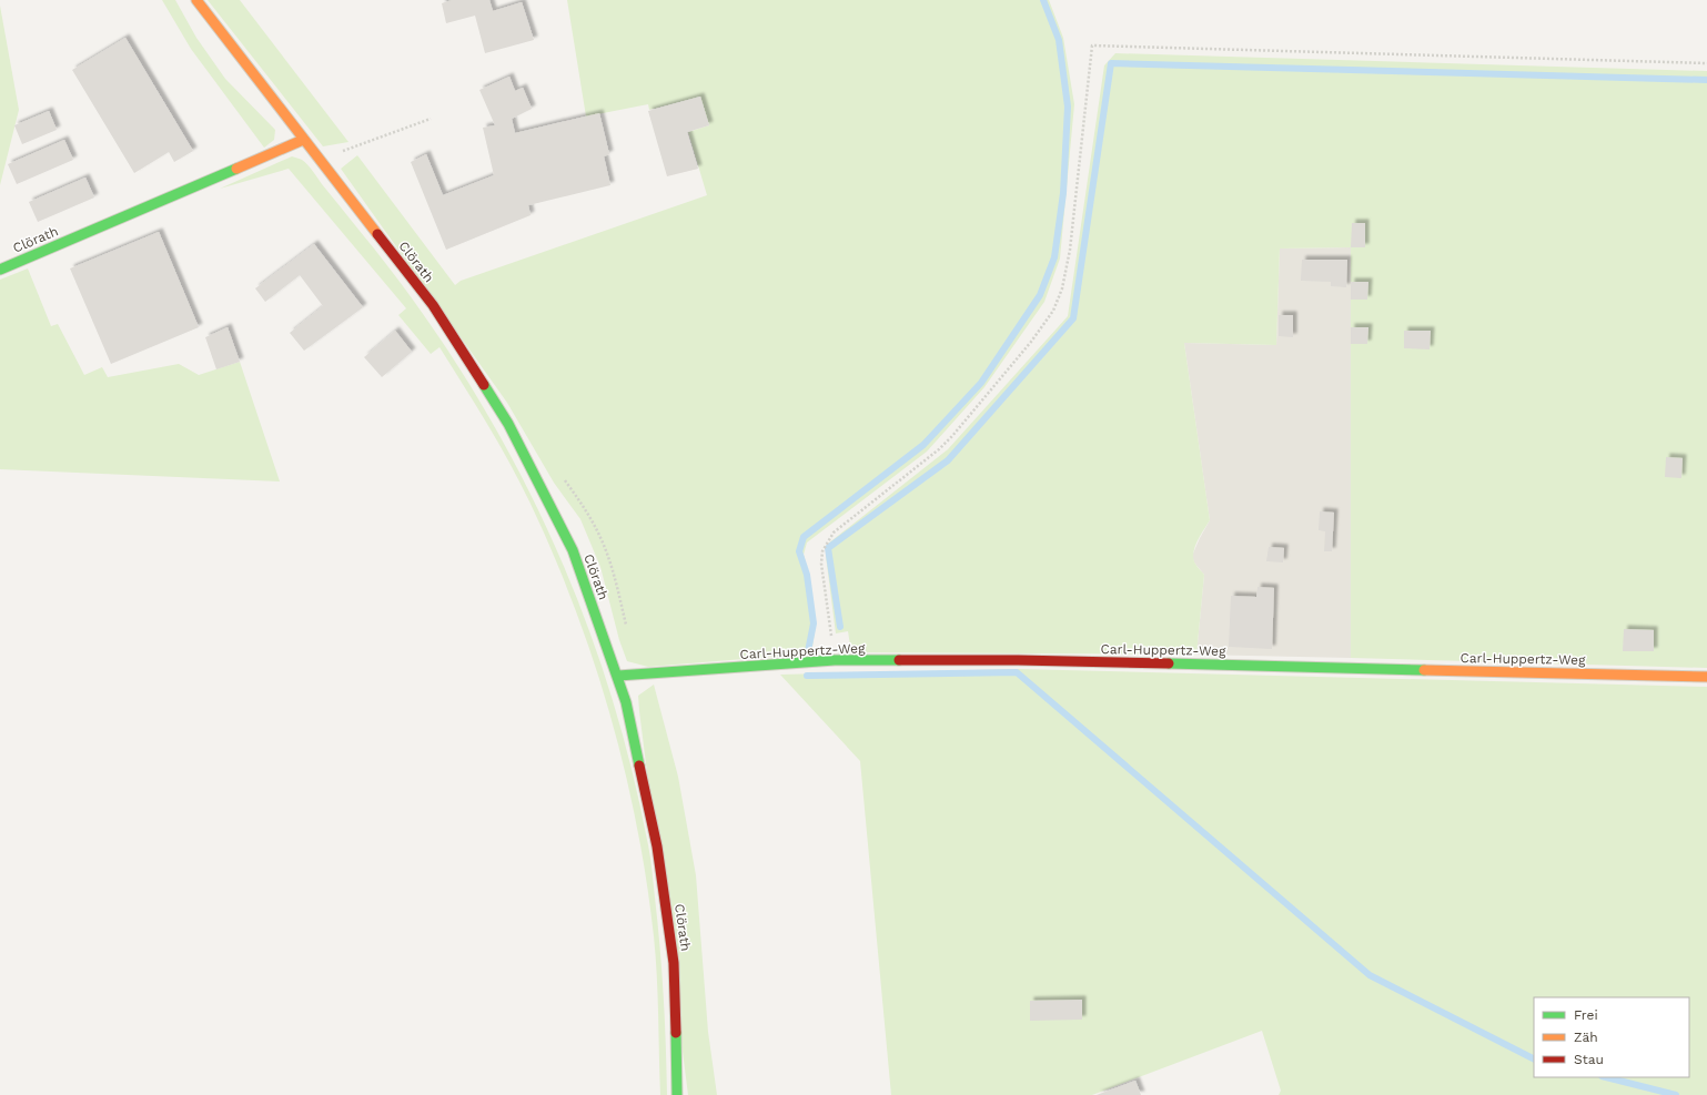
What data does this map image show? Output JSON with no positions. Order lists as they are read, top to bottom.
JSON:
{
  "streets": {
    "street": ["Clörath", "Carl-Huppertz-Weg"]
  },
  "crossings": [
    ["Clörath", "Carl-Huppertz-Weg"]
  ],
  "legend": ["Frei", "Zäh", "Stau"]
}
